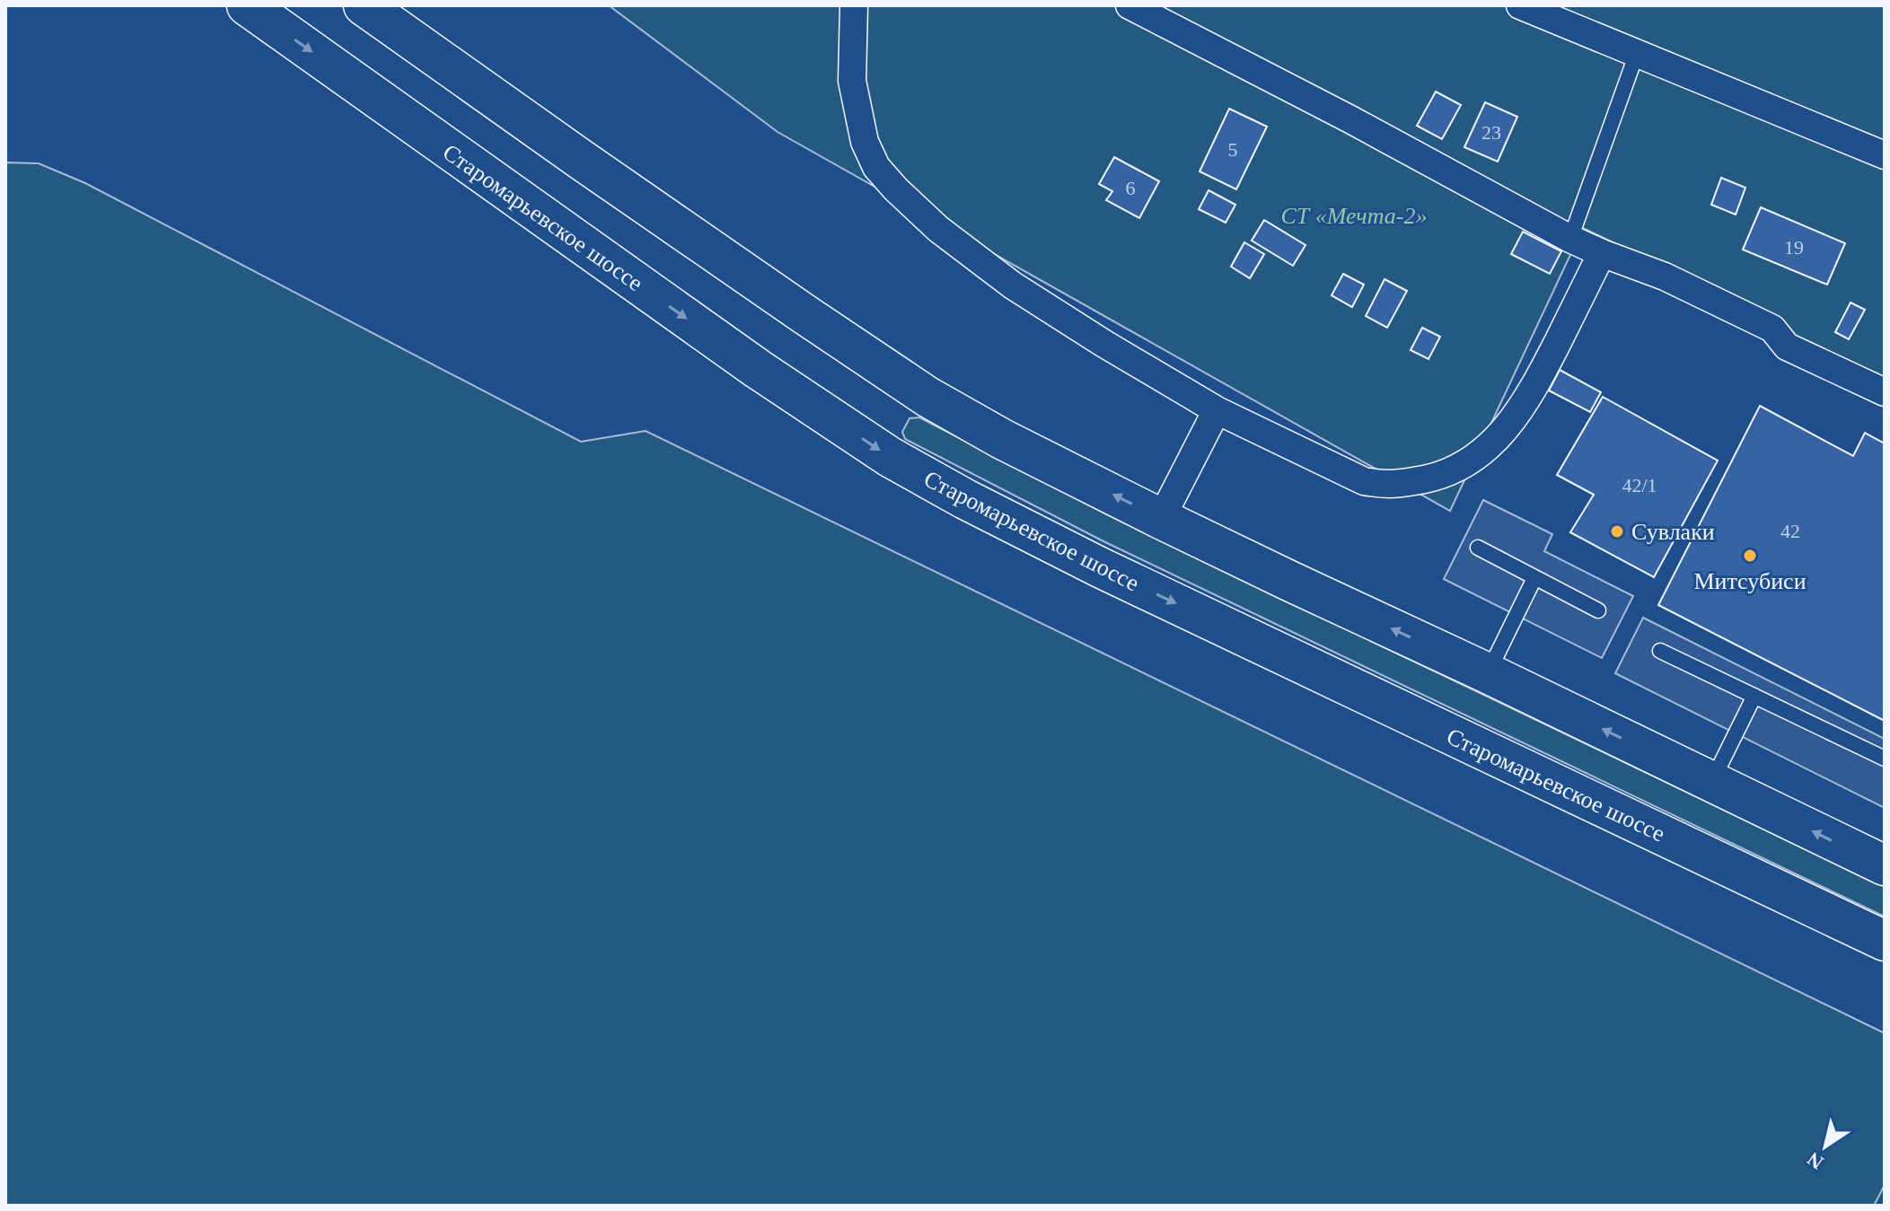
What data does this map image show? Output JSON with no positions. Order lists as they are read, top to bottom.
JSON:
{
  "streets": {
    "main road": ["Старомарьевское шоссе"]
  },
  "parks": ["СТ «Мечта-2»"],
  "places": ["Сувлаки", "Митсубиси"],
  "house_numbers": [
    "23",
    "5",
    "6",
    "19",
    "42/1",
    "42"
  ],
  "north": "bottom left"
}
